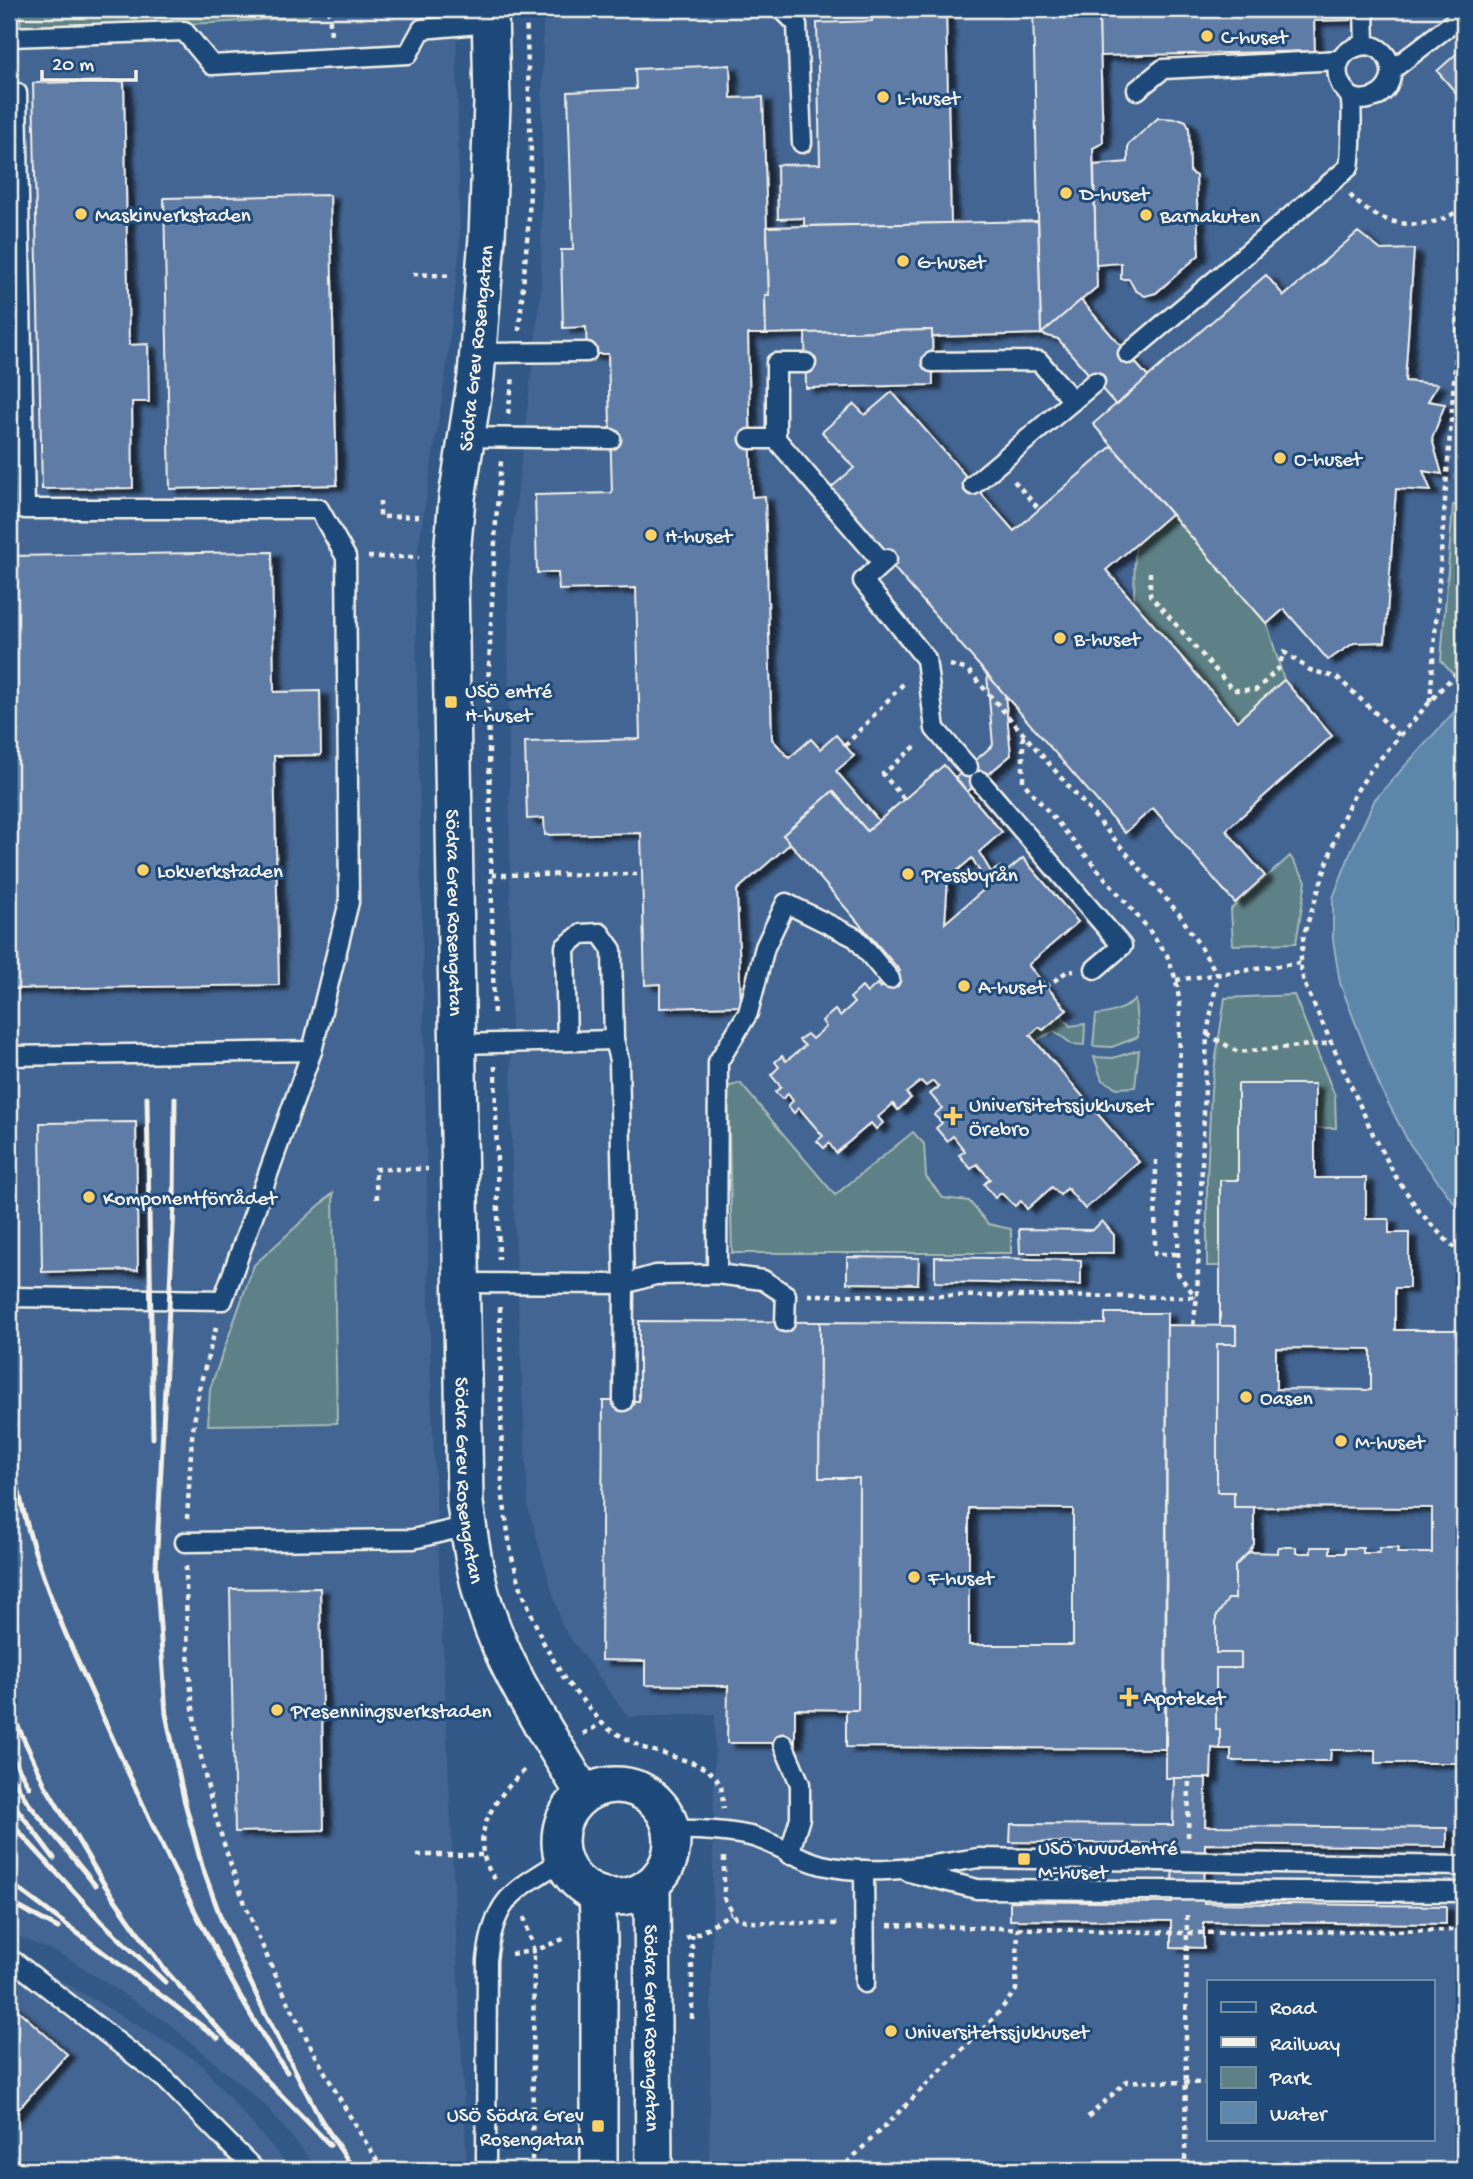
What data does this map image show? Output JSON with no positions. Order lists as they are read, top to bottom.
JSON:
{
  "streets": {
    "street": ["Södra Grev Rosengatan"]
  },
  "places": {
    "other": [
      "C-huset",
      "L-huset",
      "D-huset",
      "Maskinverkstaden",
      "Barnakuten",
      "G-huset",
      "O-huset",
      "H-huset",
      "B-huset",
      "Lokverkstaden",
      "Pressbyrån",
      "A-huset",
      "Komponentförrådet",
      "Oasen",
      "M-huset",
      "F-huset",
      "Presenningsverkstaden",
      "Universitetssjukhuset"
    ],
    "transit": ["USÖ entré H-huset", "USÖ huvudentré M-huset", "USÖ Södra Grev Rosengatan"],
    "health": ["Universitetssjukhuset Örebro", "Apoteket"]
  },
  "legend": [
    "Road",
    "Railway",
    "Park",
    "Water"
  ],
  "scale_bar": "20 m"
}
